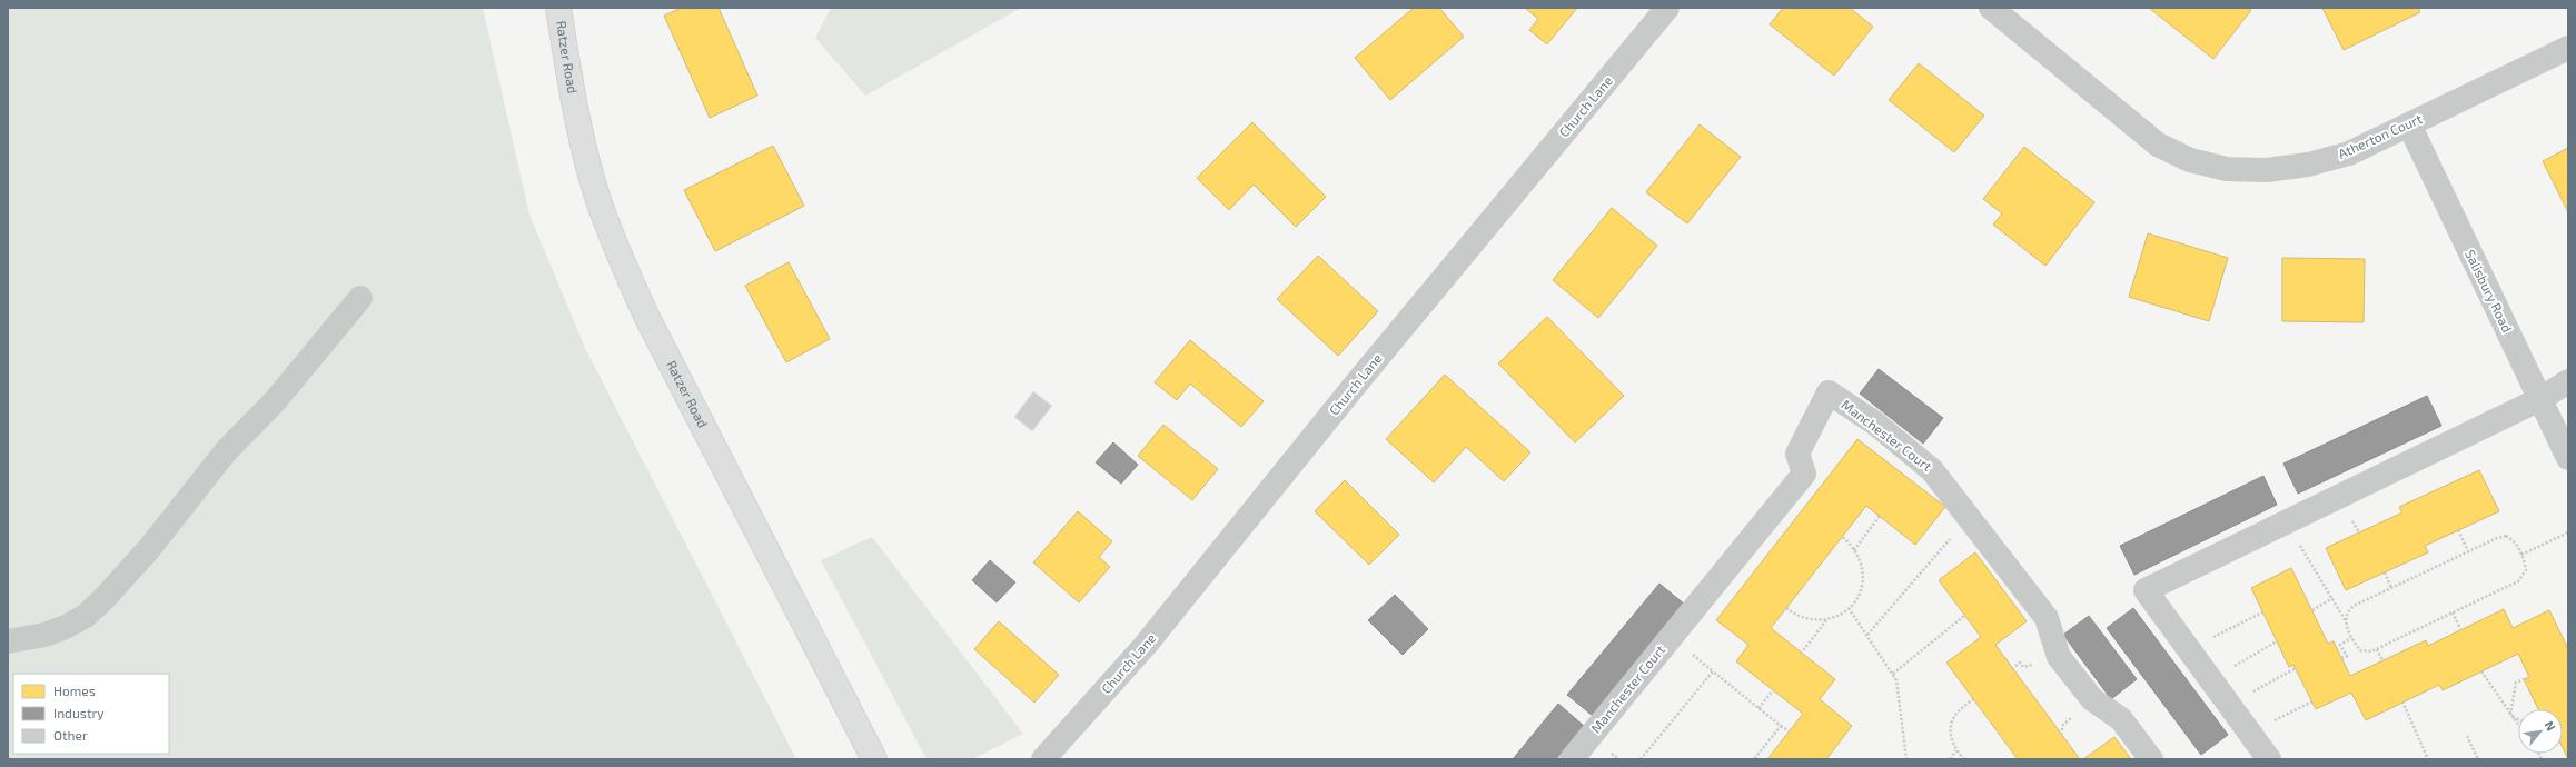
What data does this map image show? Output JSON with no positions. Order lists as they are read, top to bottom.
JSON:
{
  "streets": {
    "main road": ["Ratzer Road"],
    "street": [
      "Church Lane",
      "Atherton Court",
      "Salisbury Road",
      "Manchester Court"
    ]
  },
  "crossings": [
    ["Atherton Court", "Salisbury Road"]
  ],
  "legend": ["Homes", "Industry", "Other"],
  "north": "top right"
}
